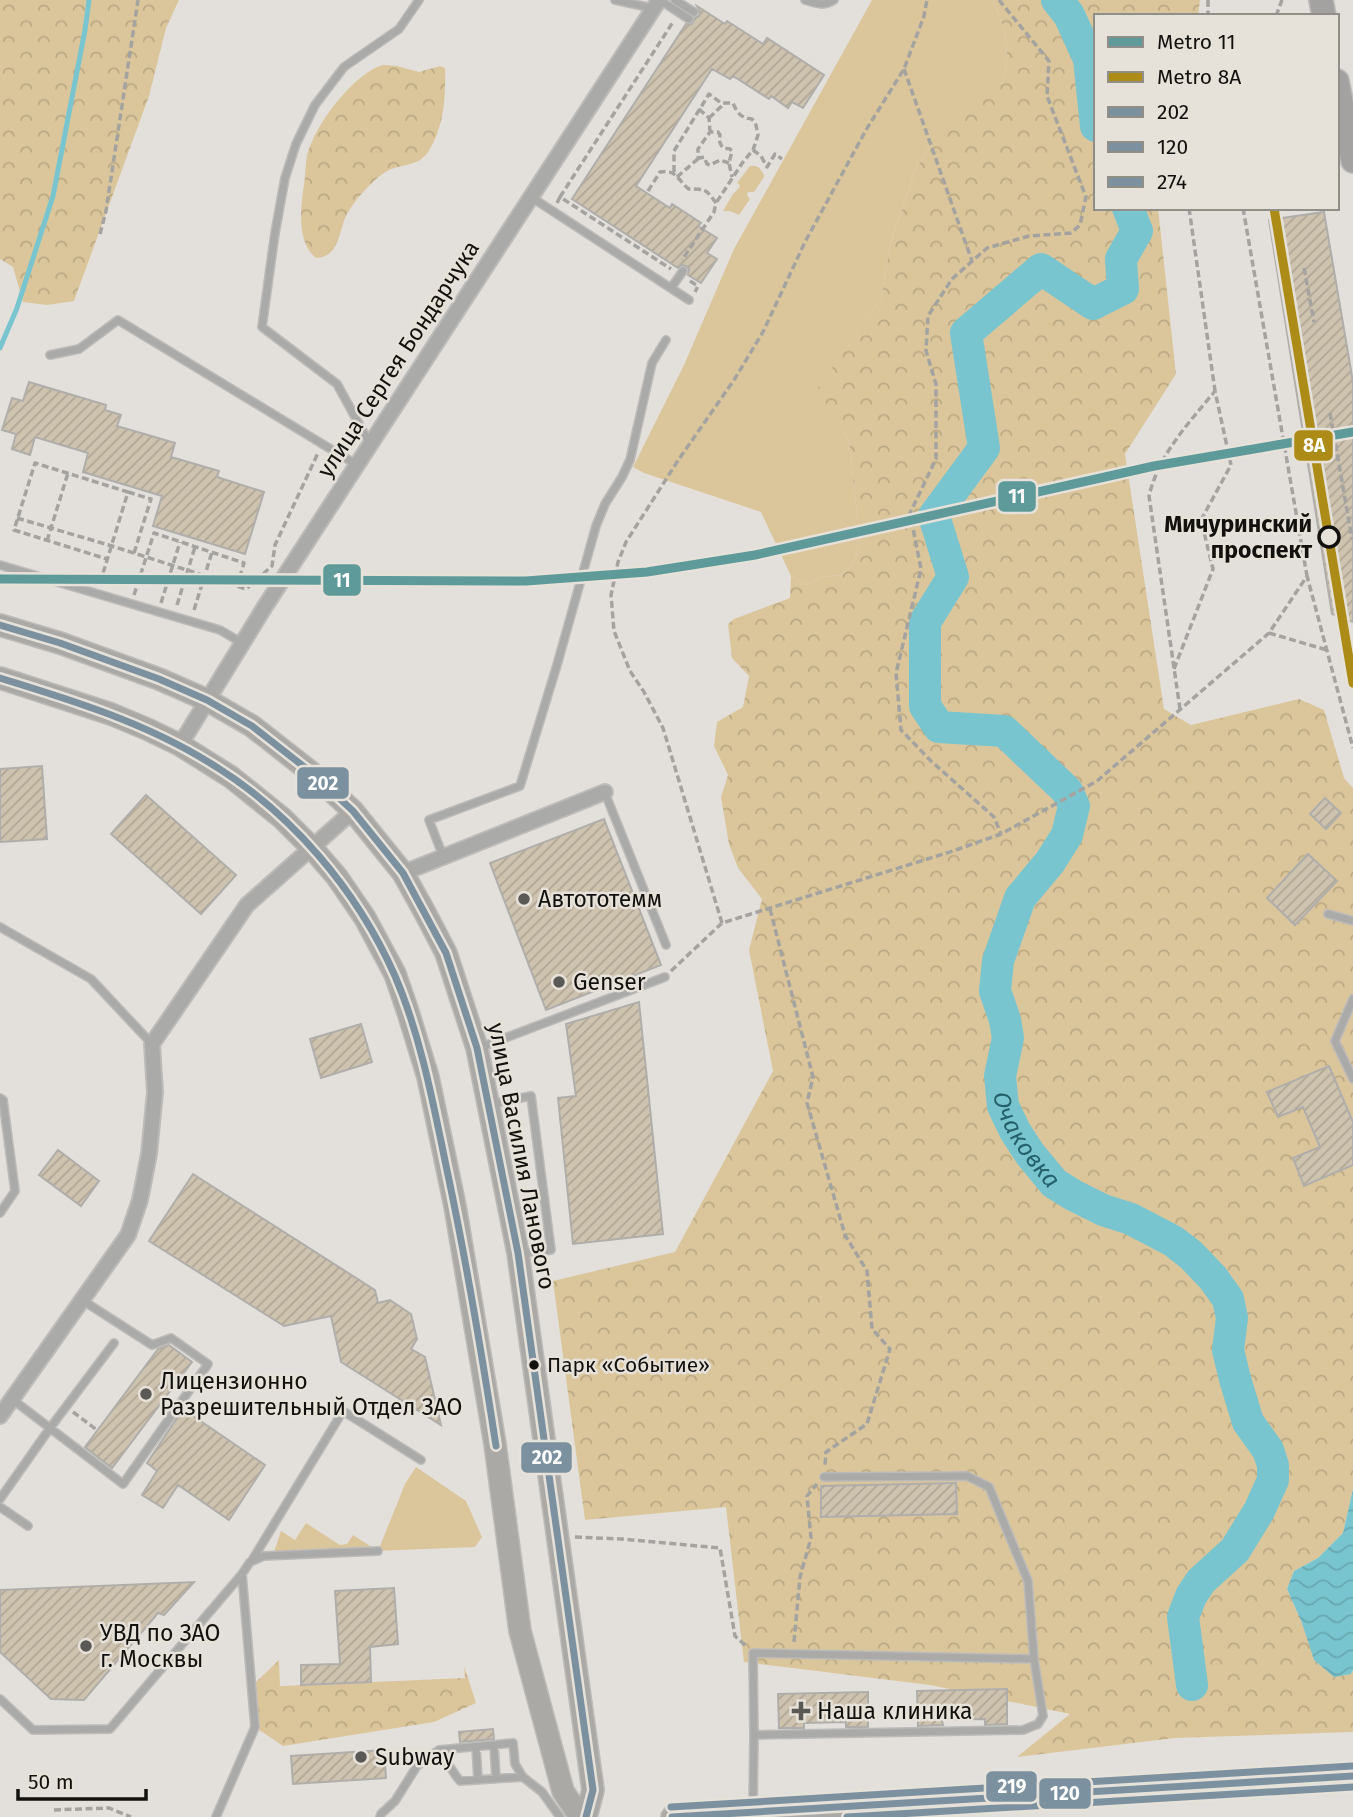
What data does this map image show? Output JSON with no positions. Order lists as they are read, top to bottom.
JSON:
{
  "streets": {
    "street": ["улица Сергея Бондарчука", "улица Василия Ланового"]
  },
  "crossings": [
    ["улица Сергея Бондарчука", "улица Василия Ланового"]
  ],
  "water": ["Очаковка"],
  "places": {
    "other": [
      "Мичуринский проспект",
      "Автототемм",
      "Genser",
      "Парк «Событие»",
      "Лицензионно Разрешительный Отдел ЗАО",
      "УВД по ЗАО г. Москвы",
      "Subway"
    ],
    "health": ["Наша клиника"]
  },
  "lines": [
    "metro line 8А",
    "metro line 11",
    "transit line 202",
    "transit line 219",
    "transit line 120",
    "transit line 274"
  ],
  "legend": [
    "Metro 11",
    "Metro 8А",
    "202",
    "120",
    "274"
  ],
  "scale_bar": "50 m"
}
